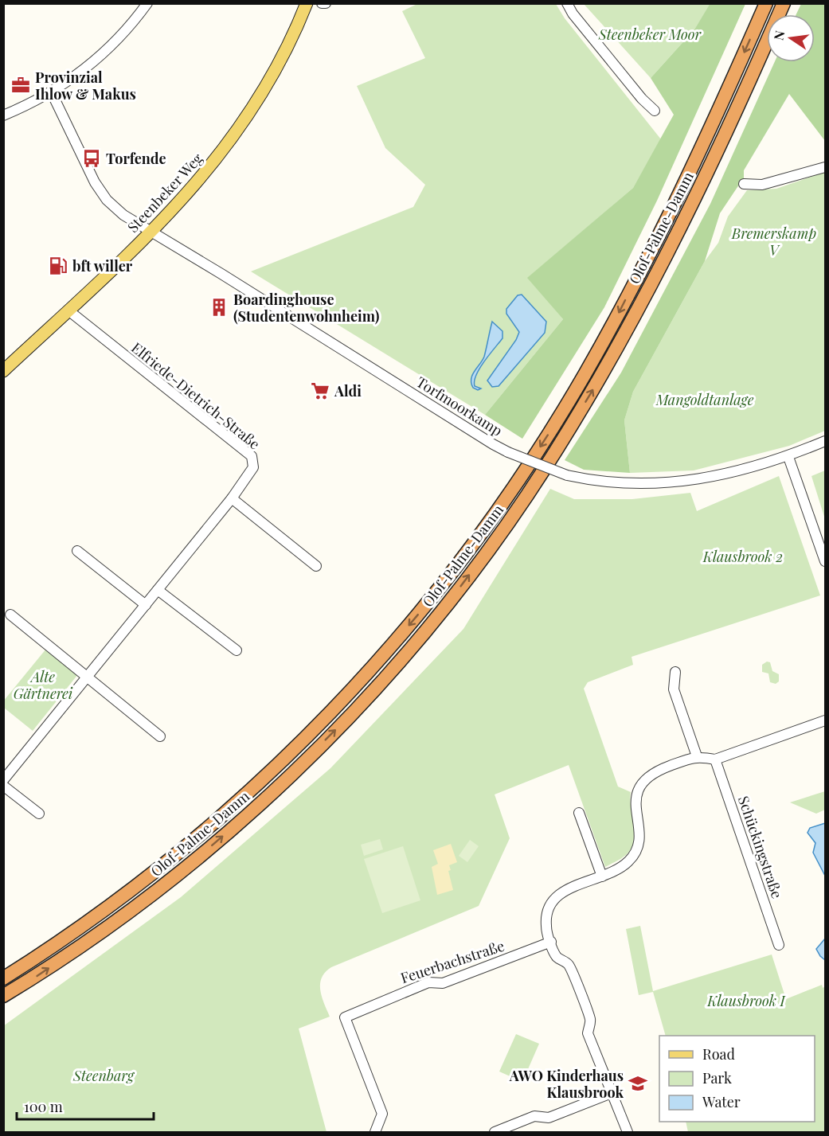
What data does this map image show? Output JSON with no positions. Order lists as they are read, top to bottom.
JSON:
{
  "streets": {
    "highway": ["Olof-Palme-Damm"],
    "main road": ["Steenbeker Weg"],
    "street": [
      "Elfriede-Dietrich-Straße",
      "Torfmoorkamp",
      "Schückingstraße",
      "Feuerbachstraße"
    ]
  },
  "crossings": [
    ["Steenbeker Weg", "Elfriede-Dietrich-Straße"],
    ["Steenbeker Weg", "Torfmoorkamp"]
  ],
  "parks": [
    "Steenbeker Moor",
    "Bremerskamp V",
    "Mangoldtanlage",
    "Klausbrook 2",
    "Alte Gärtnerei",
    "Klausbrook I",
    "Steenbarg"
  ],
  "places": {
    "office": ["Provinzial Ihlow & Makus"],
    "bus stop": ["Torfende"],
    "fuel station": ["bft willer"],
    "building": ["Boardinghouse (Studentenwohnheim)"],
    "supermarket": ["Aldi"],
    "school or university": ["AWO Kinderhaus Klausbrook"]
  },
  "legend": ["Road", "Park", "Water"],
  "scale_bar": "100 m",
  "north": "left"
}
